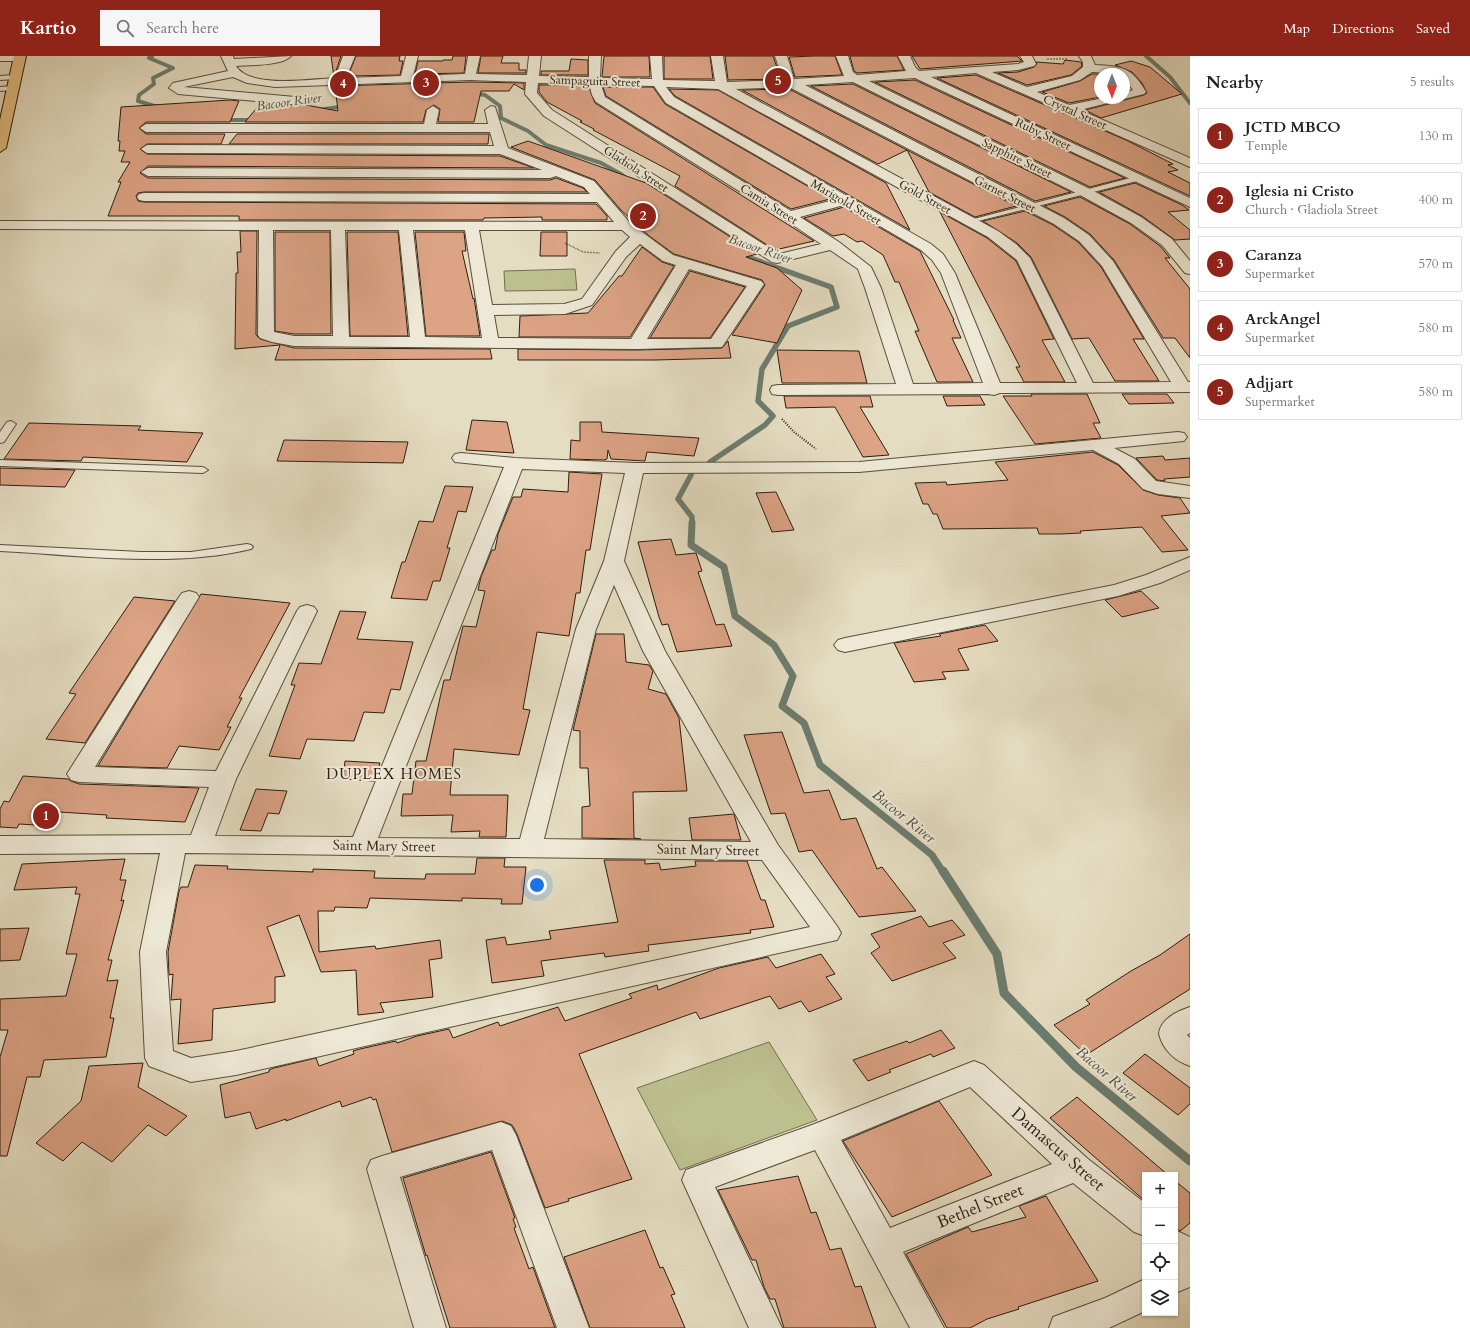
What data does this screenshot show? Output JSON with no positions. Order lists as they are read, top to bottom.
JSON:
{
  "streets": {
    "street": [
      "Sampaguita Street",
      "Crystal Street",
      "Ruby Street",
      "Sapphire Street",
      "Gladiola Street",
      "Garnet Street",
      "Gold Street",
      "Marigold Street",
      "Camia Street",
      "Saint Mary Street",
      "Damascus Street",
      "Bethel Street"
    ]
  },
  "crossings": [
    ["Sampaguita Street", "Crystal Street"],
    ["Sampaguita Street", "Ruby Street"],
    ["Sampaguita Street", "Sapphire Street"],
    ["Sampaguita Street", "Gladiola Street"],
    ["Sampaguita Street", "Garnet Street"],
    ["Sampaguita Street", "Gold Street"],
    ["Sampaguita Street", "Marigold Street"],
    ["Sampaguita Street", "Camia Street"],
    ["Gladiola Street", "Camia Street"],
    ["Damascus Street", "Bethel Street"]
  ],
  "districts": ["DUPLEX HOMES"],
  "water": ["Bacoor River"],
  "north": "bottom",
  "page": {
    "header": "Kartio",
    "search": "Search here",
    "nav": ["Map", "Directions", "Saved"],
    "heading": ["Nearby", "5 results"],
    "pins": [
      "5",
      "3",
      "4",
      "2",
      "1"
    ],
    "list": [
      {
        "mark": "1",
        "name": "JCTD MBCO",
        "note": "Temple",
        "value": "130 m"
      },
      {
        "mark": "2",
        "name": "Iglesia ni Cristo",
        "note": "Church · Gladiola Street",
        "value": "400 m"
      },
      {
        "mark": "3",
        "name": "Caranza",
        "note": "Supermarket",
        "value": "570 m"
      },
      {
        "mark": "4",
        "name": "ArckAngel",
        "note": "Supermarket",
        "value": "580 m"
      },
      {
        "mark": "5",
        "name": "Adjjart",
        "note": "Supermarket",
        "value": "580 m"
      }
    ],
    "map_buttons": ["+", "−"]
  }
}
